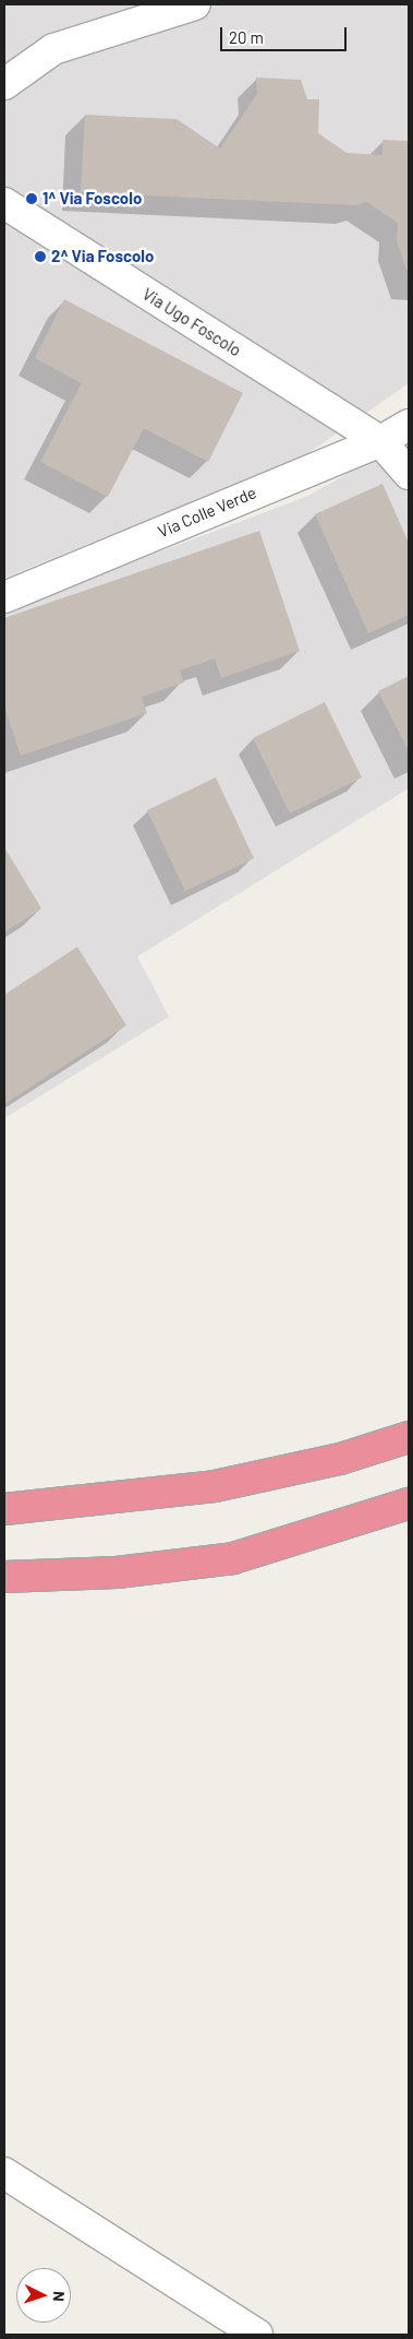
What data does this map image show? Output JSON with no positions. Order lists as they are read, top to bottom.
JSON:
{
  "streets": {
    "street": ["Via Ugo Foscolo", "Via Colle Verde"]
  },
  "crossings": [
    ["Via Ugo Foscolo", "Via Colle Verde"]
  ],
  "places": ["1^ Via Foscolo", "2^ Via Foscolo"],
  "scale_bar": "20 m",
  "north": "right"
}
